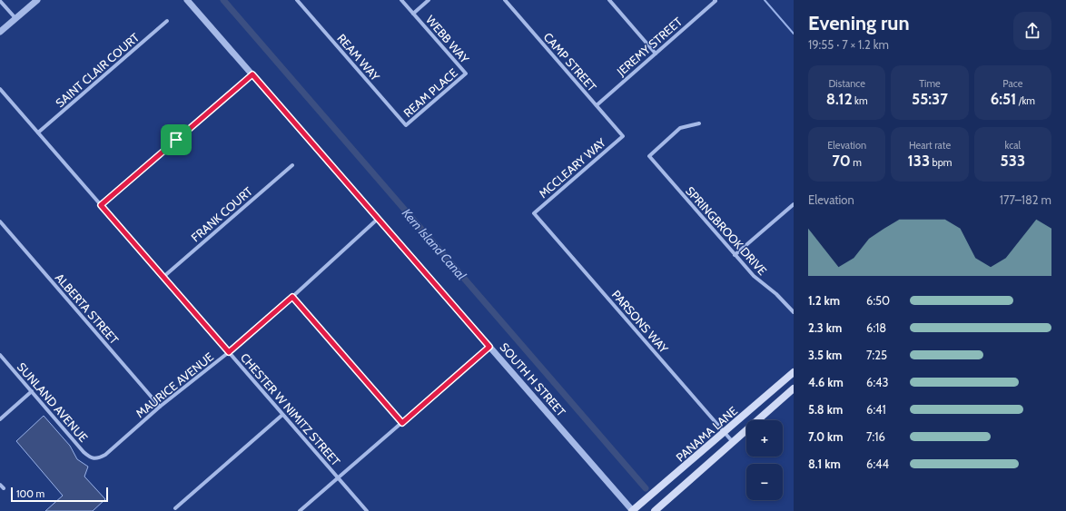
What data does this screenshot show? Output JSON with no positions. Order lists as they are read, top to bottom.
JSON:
{
  "streets": {
    "main road": ["PANAMA LANE"],
    "street": [
      "WEBB WAY",
      "JEREMY STREET",
      "REAM WAY",
      "CAMP STREET",
      "SAINT CLAIR COURT",
      "REAM PLACE",
      "MCCLEARY WAY",
      "FRANK COURT",
      "SPRINGBROOK DRIVE",
      "ALBERTA STREET",
      "PARSONS WAY",
      "SOUTH H STREET",
      "MAURICE AVENUE",
      "SUNLAND AVENUE",
      "CHESTER W NIMITZ STREET"
    ]
  },
  "crossings": [
    ["WEBB WAY", "REAM PLACE"],
    ["JEREMY STREET", "CAMP STREET"],
    ["REAM WAY", "REAM PLACE"],
    ["CAMP STREET", "MCCLEARY WAY"],
    ["SAINT CLAIR COURT", "CHESTER W NIMITZ STREET"],
    ["MCCLEARY WAY", "PARSONS WAY"],
    ["FRANK COURT", "CHESTER W NIMITZ STREET"],
    ["ALBERTA STREET", "MAURICE AVENUE"],
    ["PARSONS WAY", "PANAMA LANE"],
    ["SOUTH H STREET", "MAURICE AVENUE"],
    ["SOUTH H STREET", "PANAMA LANE"],
    ["MAURICE AVENUE", "SUNLAND AVENUE"],
    ["MAURICE AVENUE", "CHESTER W NIMITZ STREET"]
  ],
  "water": ["Kern Island Canal"],
  "scale_bar": "100 m",
  "page": {
    "heading": ["Evening run", "19:55 · 7 × 1.2 km"],
    "stats": [
      ["Distance", "8.12 km"],
      ["Time", "55:37"],
      ["Pace", "6:51 /km"],
      ["Elevation", "70 m"],
      ["Heart rate", "133 bpm"],
      ["kcal", "533"]
    ],
    "chart": ["Elevation", "177–182 m"],
    "list": [
      {
        "name": "1.2 km",
        "note": "6:50"
      },
      {
        "name": "2.3 km",
        "note": "6:18"
      },
      {
        "name": "3.5 km",
        "note": "7:25"
      },
      {
        "name": "4.6 km",
        "note": "6:43"
      },
      {
        "name": "5.8 km",
        "note": "6:41"
      },
      {
        "name": "7.0 km",
        "note": "7:16"
      },
      {
        "name": "8.1 km",
        "note": "6:44"
      }
    ],
    "map_buttons": ["+", "−"],
    "scale": "100 m"
  }
}
